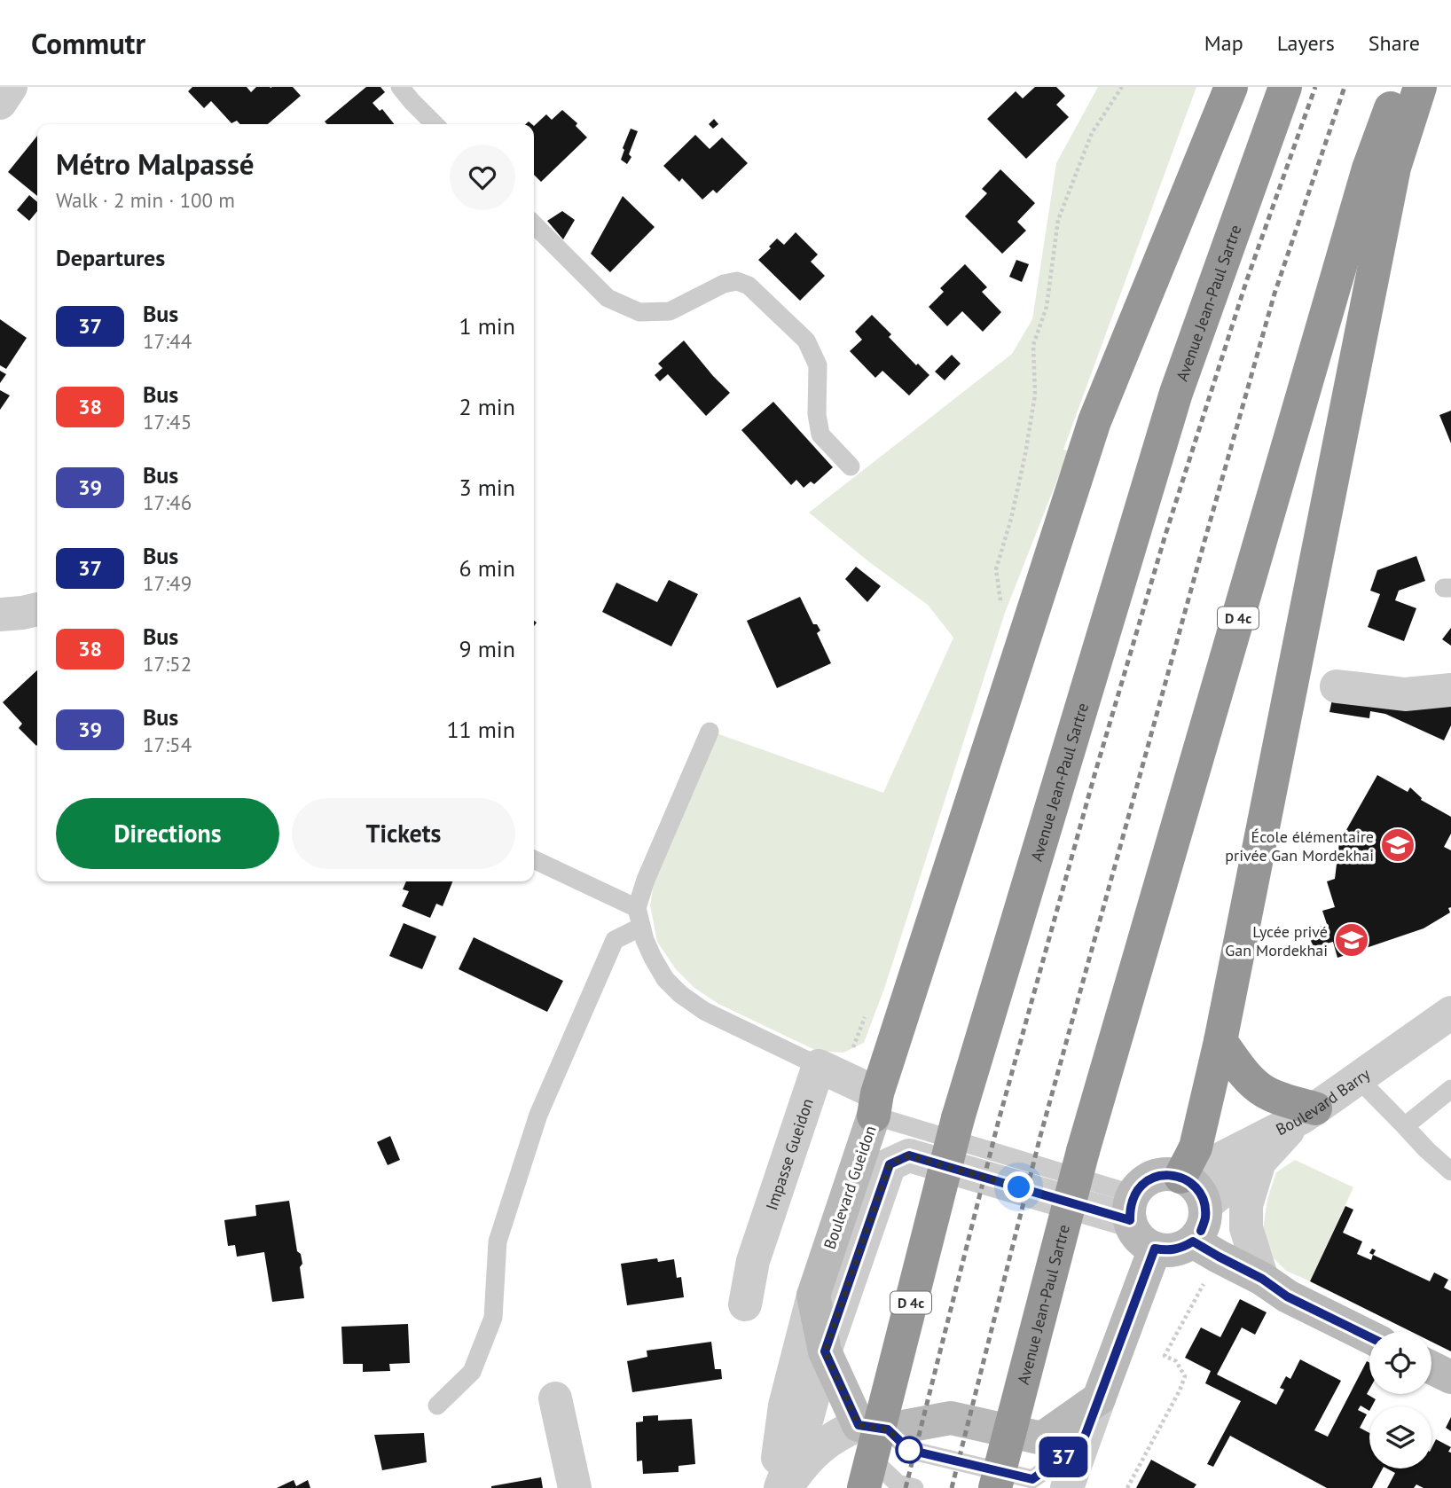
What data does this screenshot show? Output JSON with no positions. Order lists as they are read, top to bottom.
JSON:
{
  "streets": {
    "highway": ["Avenue Jean-Paul Sartre", "D 4c"],
    "street": ["Boulevard Barry", "Impasse Gueidon", "Boulevard Gueidon"]
  },
  "crossings": [
    ["Boulevard Barry", "Boulevard Gueidon"]
  ],
  "places": {
    "school or university": ["École élémentaire privée Gan Mordekhai", "Lycée privé Gan Mordekhai"]
  },
  "lines": ["bus line 37"],
  "page": {
    "header": "Commutr",
    "nav": ["Map", "Layers", "Share"],
    "on_map": "37",
    "heading": [
      ["Métro Malpassé", "Walk · 2 min · 100 m"],
      "Departures"
    ],
    "list": [
      {
        "mark": "37",
        "name": "Bus",
        "note": "17:44",
        "value": "1 min"
      },
      {
        "mark": "38",
        "name": "Bus",
        "note": "17:45",
        "value": "2 min"
      },
      {
        "mark": "39",
        "name": "Bus",
        "note": "17:46",
        "value": "3 min"
      },
      {
        "mark": "37",
        "name": "Bus",
        "note": "17:49",
        "value": "6 min"
      },
      {
        "mark": "38",
        "name": "Bus",
        "note": "17:52",
        "value": "9 min"
      },
      {
        "mark": "39",
        "name": "Bus",
        "note": "17:54",
        "value": "11 min"
      }
    ],
    "buttons": ["Directions", "Tickets"]
  }
}
